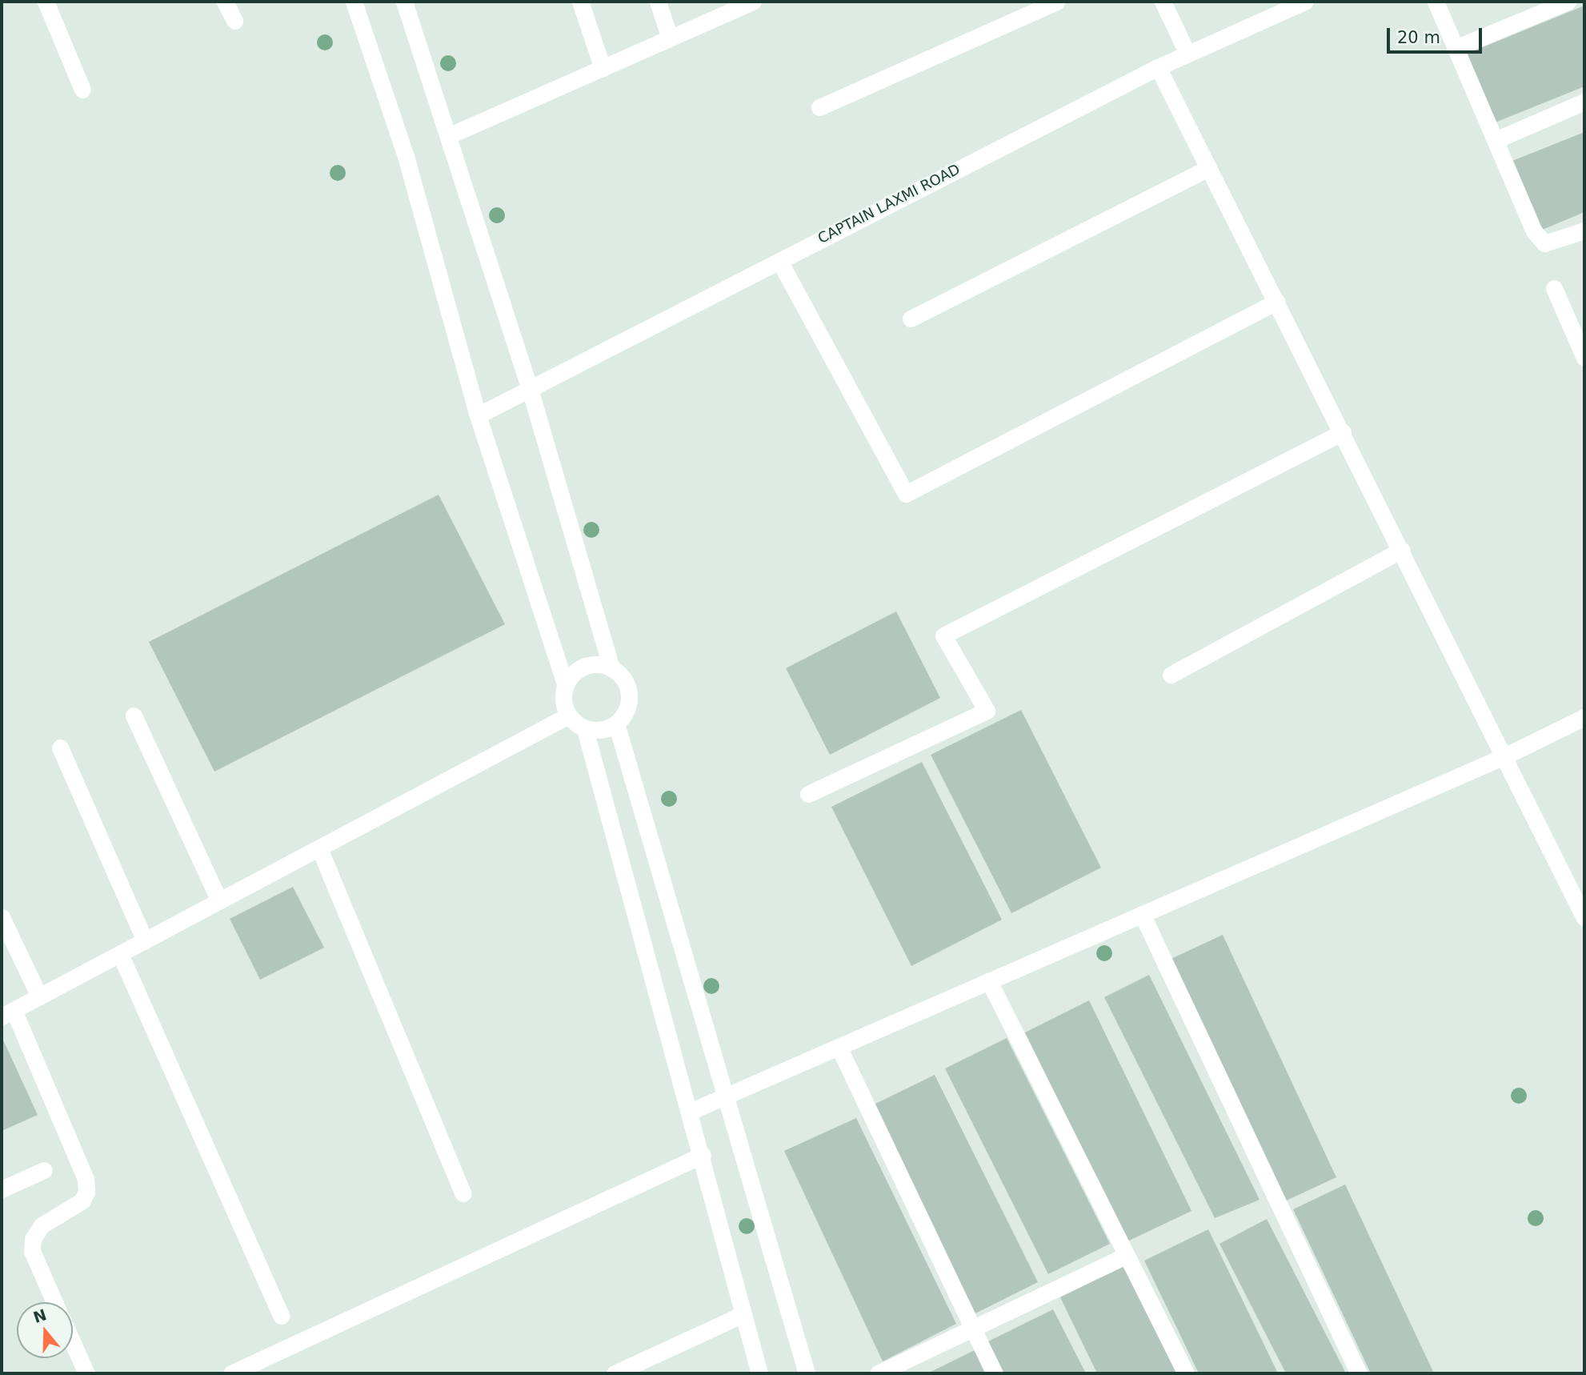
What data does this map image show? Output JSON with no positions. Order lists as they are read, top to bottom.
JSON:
{
  "streets": {
    "street": ["CAPTAIN LAXMI ROAD"]
  },
  "scale_bar": "20 m",
  "north": "top"
}
